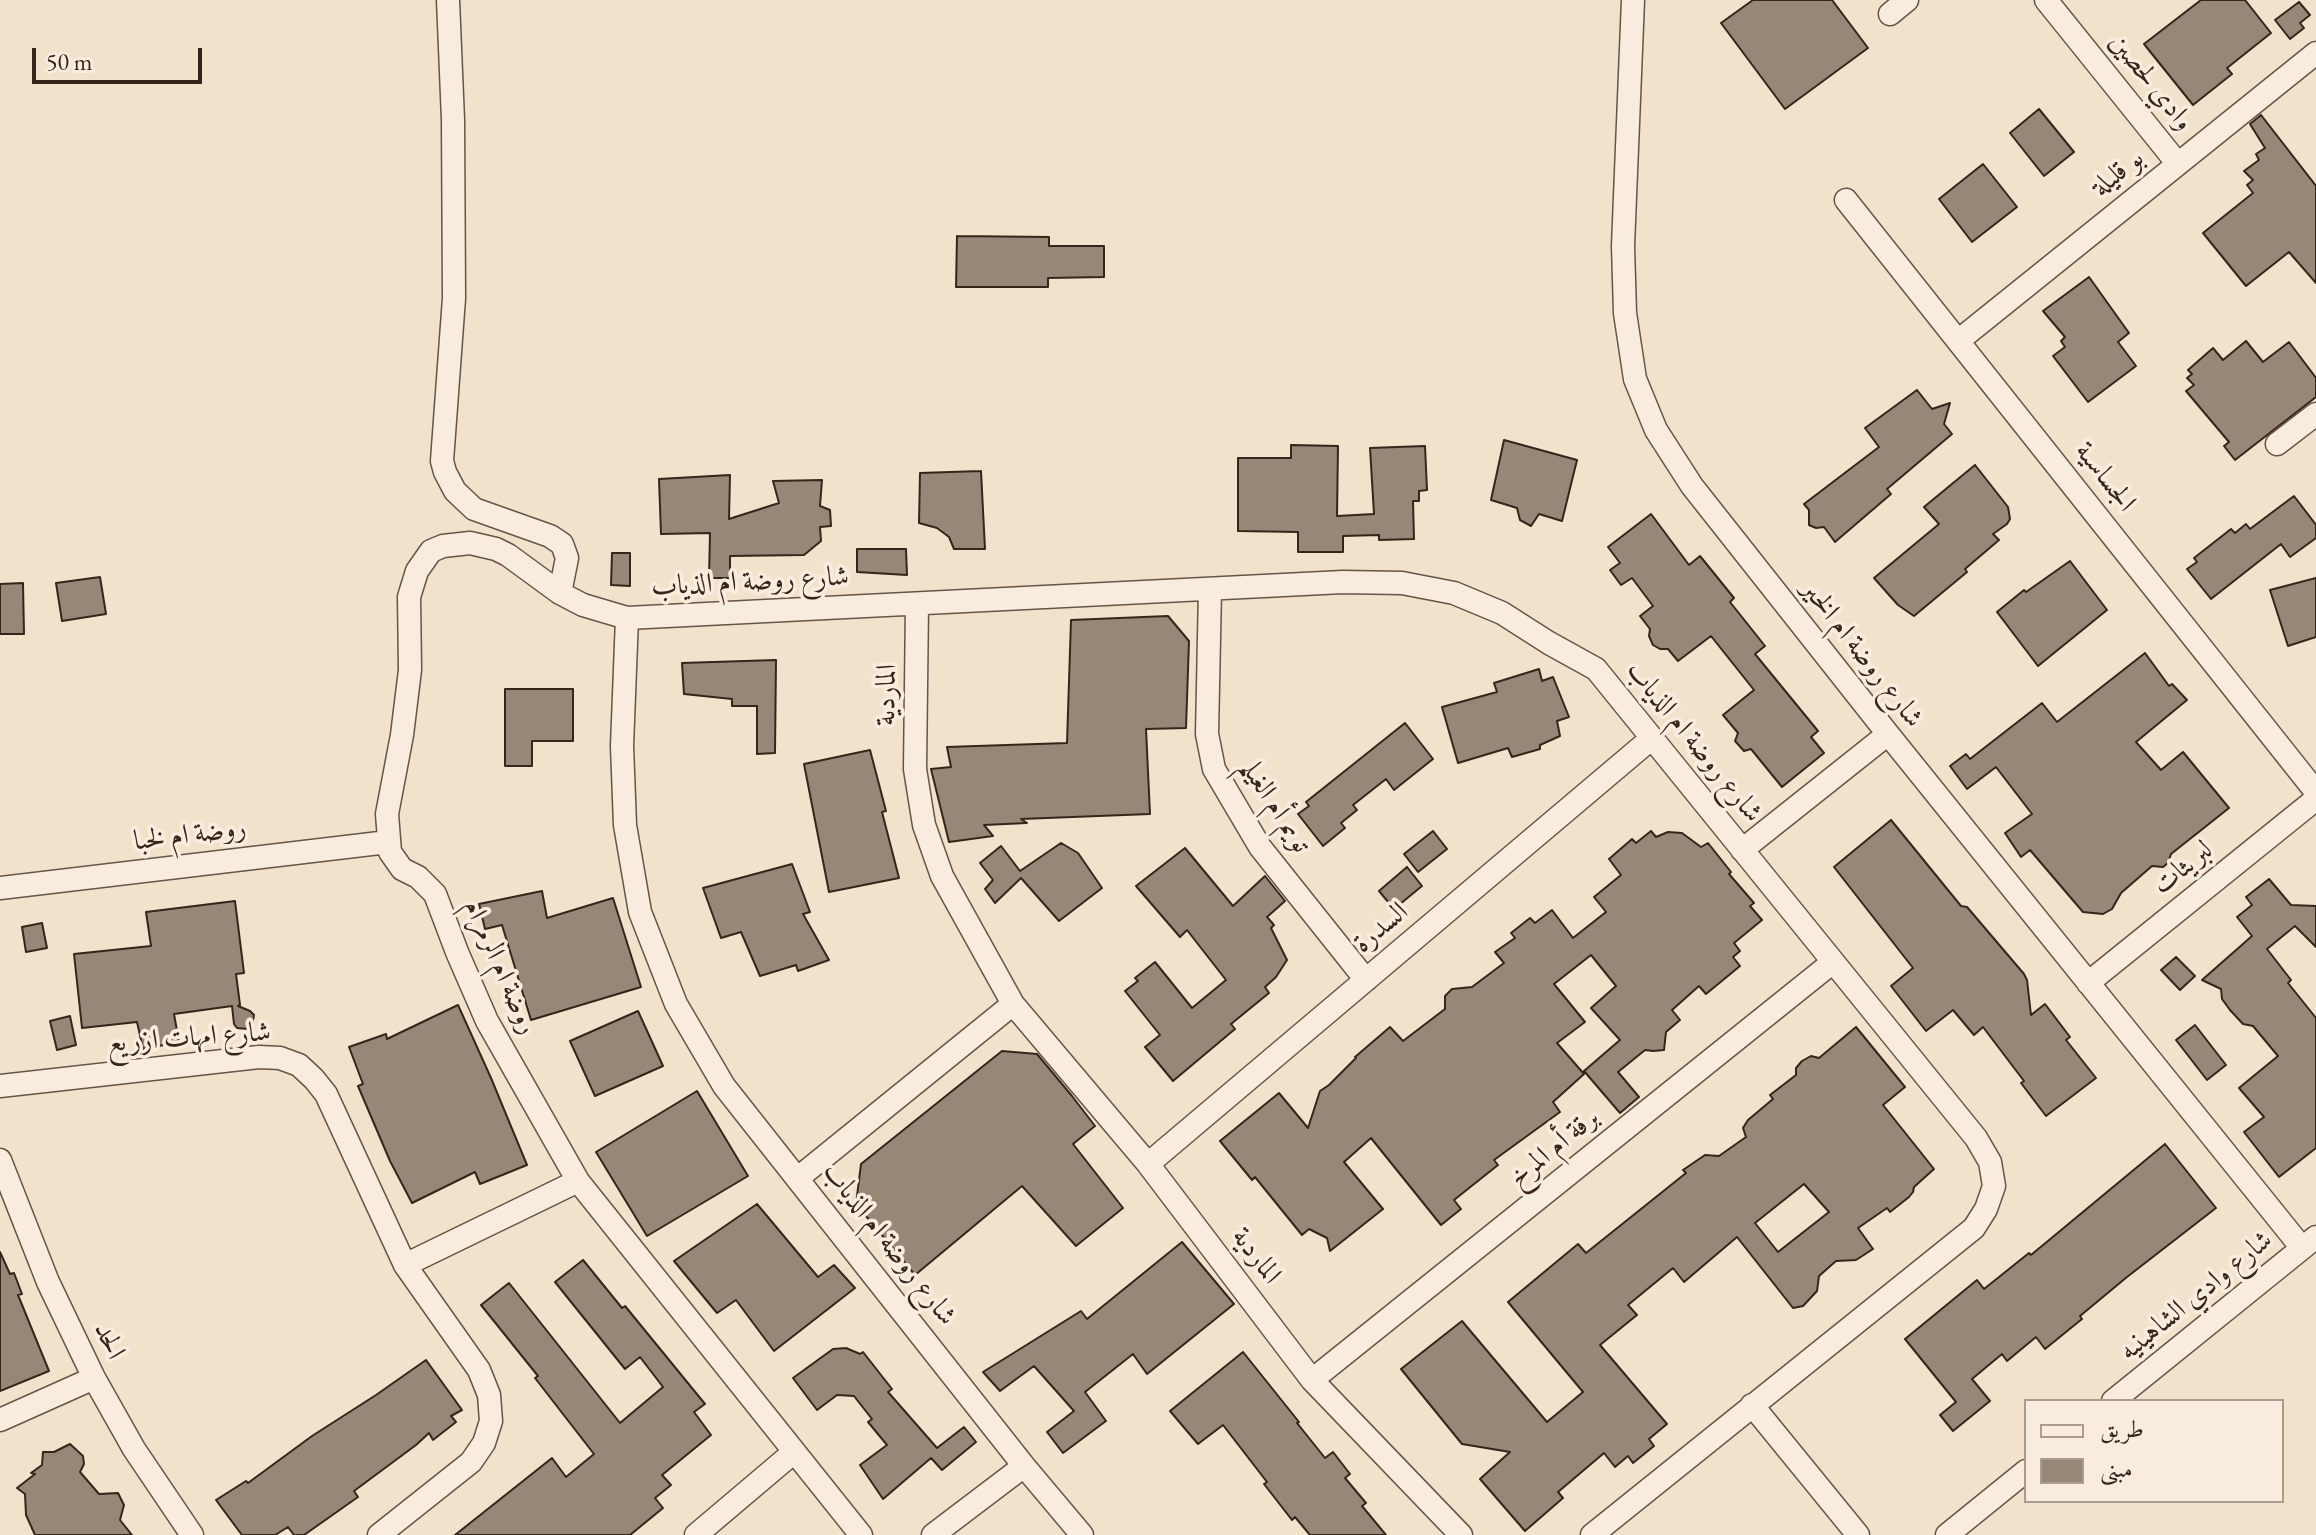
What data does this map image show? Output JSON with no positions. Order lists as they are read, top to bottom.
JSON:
{
  "streets": {
    "street": [
      "وادي لحصين",
      "بو قليلة",
      "الجساسية",
      "شارع روضة ام الذياب",
      "شارع روضة ام الخير",
      "الماردية",
      "تويم أم الغيلم",
      "روضة ام لخبا",
      "لبريثات",
      "السدرة",
      "روضة ام الرمرام",
      "شارع امهات ازريع",
      "برقة أم المرخ",
      "شارع وادي الشاهينيه",
      "الحد"
    ]
  },
  "crossings": [
    ["وادي لحصين", "بو قليلة"],
    ["بو قليلة", "الجساسية"],
    ["شارع روضة ام الذياب", "شارع روضة ام الخير"],
    ["شارع روضة ام الذياب", "الماردية"],
    ["شارع روضة ام الذياب", "تويم أم الغيلم"],
    ["شارع روضة ام الذياب", "السدرة"],
    ["شارع روضة ام الذياب", "برقة أم المرخ"],
    ["شارع روضة ام الخير", "لبريثات"],
    ["شارع روضة ام الخير", "شارع وادي الشاهينيه"],
    ["الماردية", "السدرة"],
    ["الماردية", "برقة أم المرخ"],
    ["تويم أم الغيلم", "السدرة"],
    ["روضة ام لخبا", "روضة ام الرمرام"]
  ],
  "legend": ["طريق", "مبنى"],
  "scale_bar": "50 m"
}
